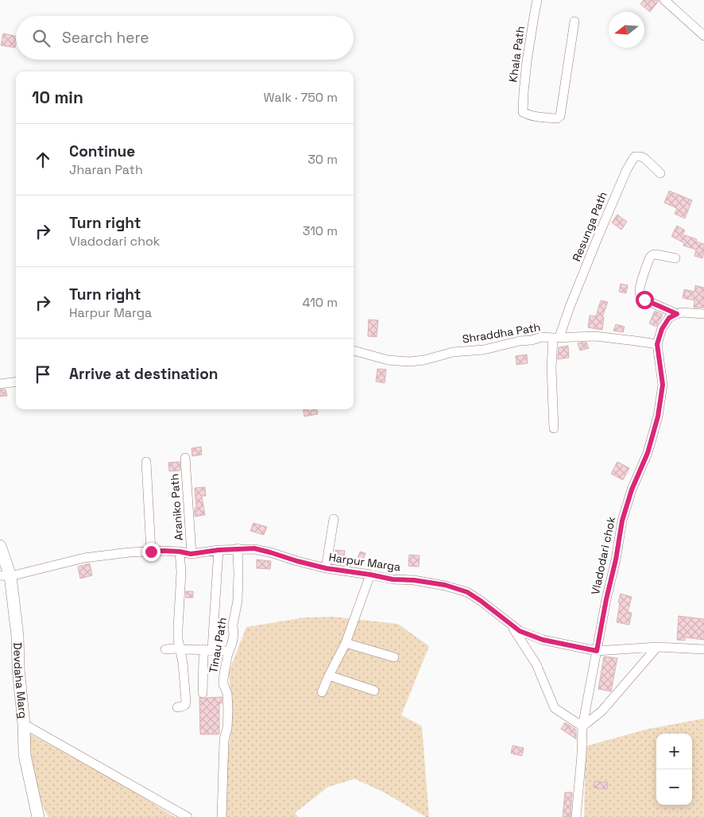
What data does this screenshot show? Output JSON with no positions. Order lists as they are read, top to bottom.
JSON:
{
  "streets": {
    "main road": ["Devdaha Marg"],
    "street": [
      "Khala Path",
      "Resunga Path",
      "Shraddha Path",
      "Araniko Path",
      "Vladodari chok",
      "Harpur Marga",
      "Tinau Path"
    ]
  },
  "crossings": [
    ["Resunga Path", "Shraddha Path"],
    ["Shraddha Path", "Vladodari chok"],
    ["Araniko Path", "Harpur Marga"],
    ["Vladodari chok", "Harpur Marga"],
    ["Harpur Marga", "Tinau Path"],
    ["Harpur Marga", "Devdaha Marg"]
  ],
  "north": "left",
  "page": {
    "search": "Search here",
    "heading": ["10 min", "Walk · 750 m"],
    "list": [
      ["Continue", "Jharan Path", "30 m"],
      ["Turn right", "Vladodari chok", "310 m"],
      ["Turn right", "Harpur Marga", "410 m"],
      "Arrive at destination"
    ],
    "map_buttons": ["+", "−"]
  }
}
